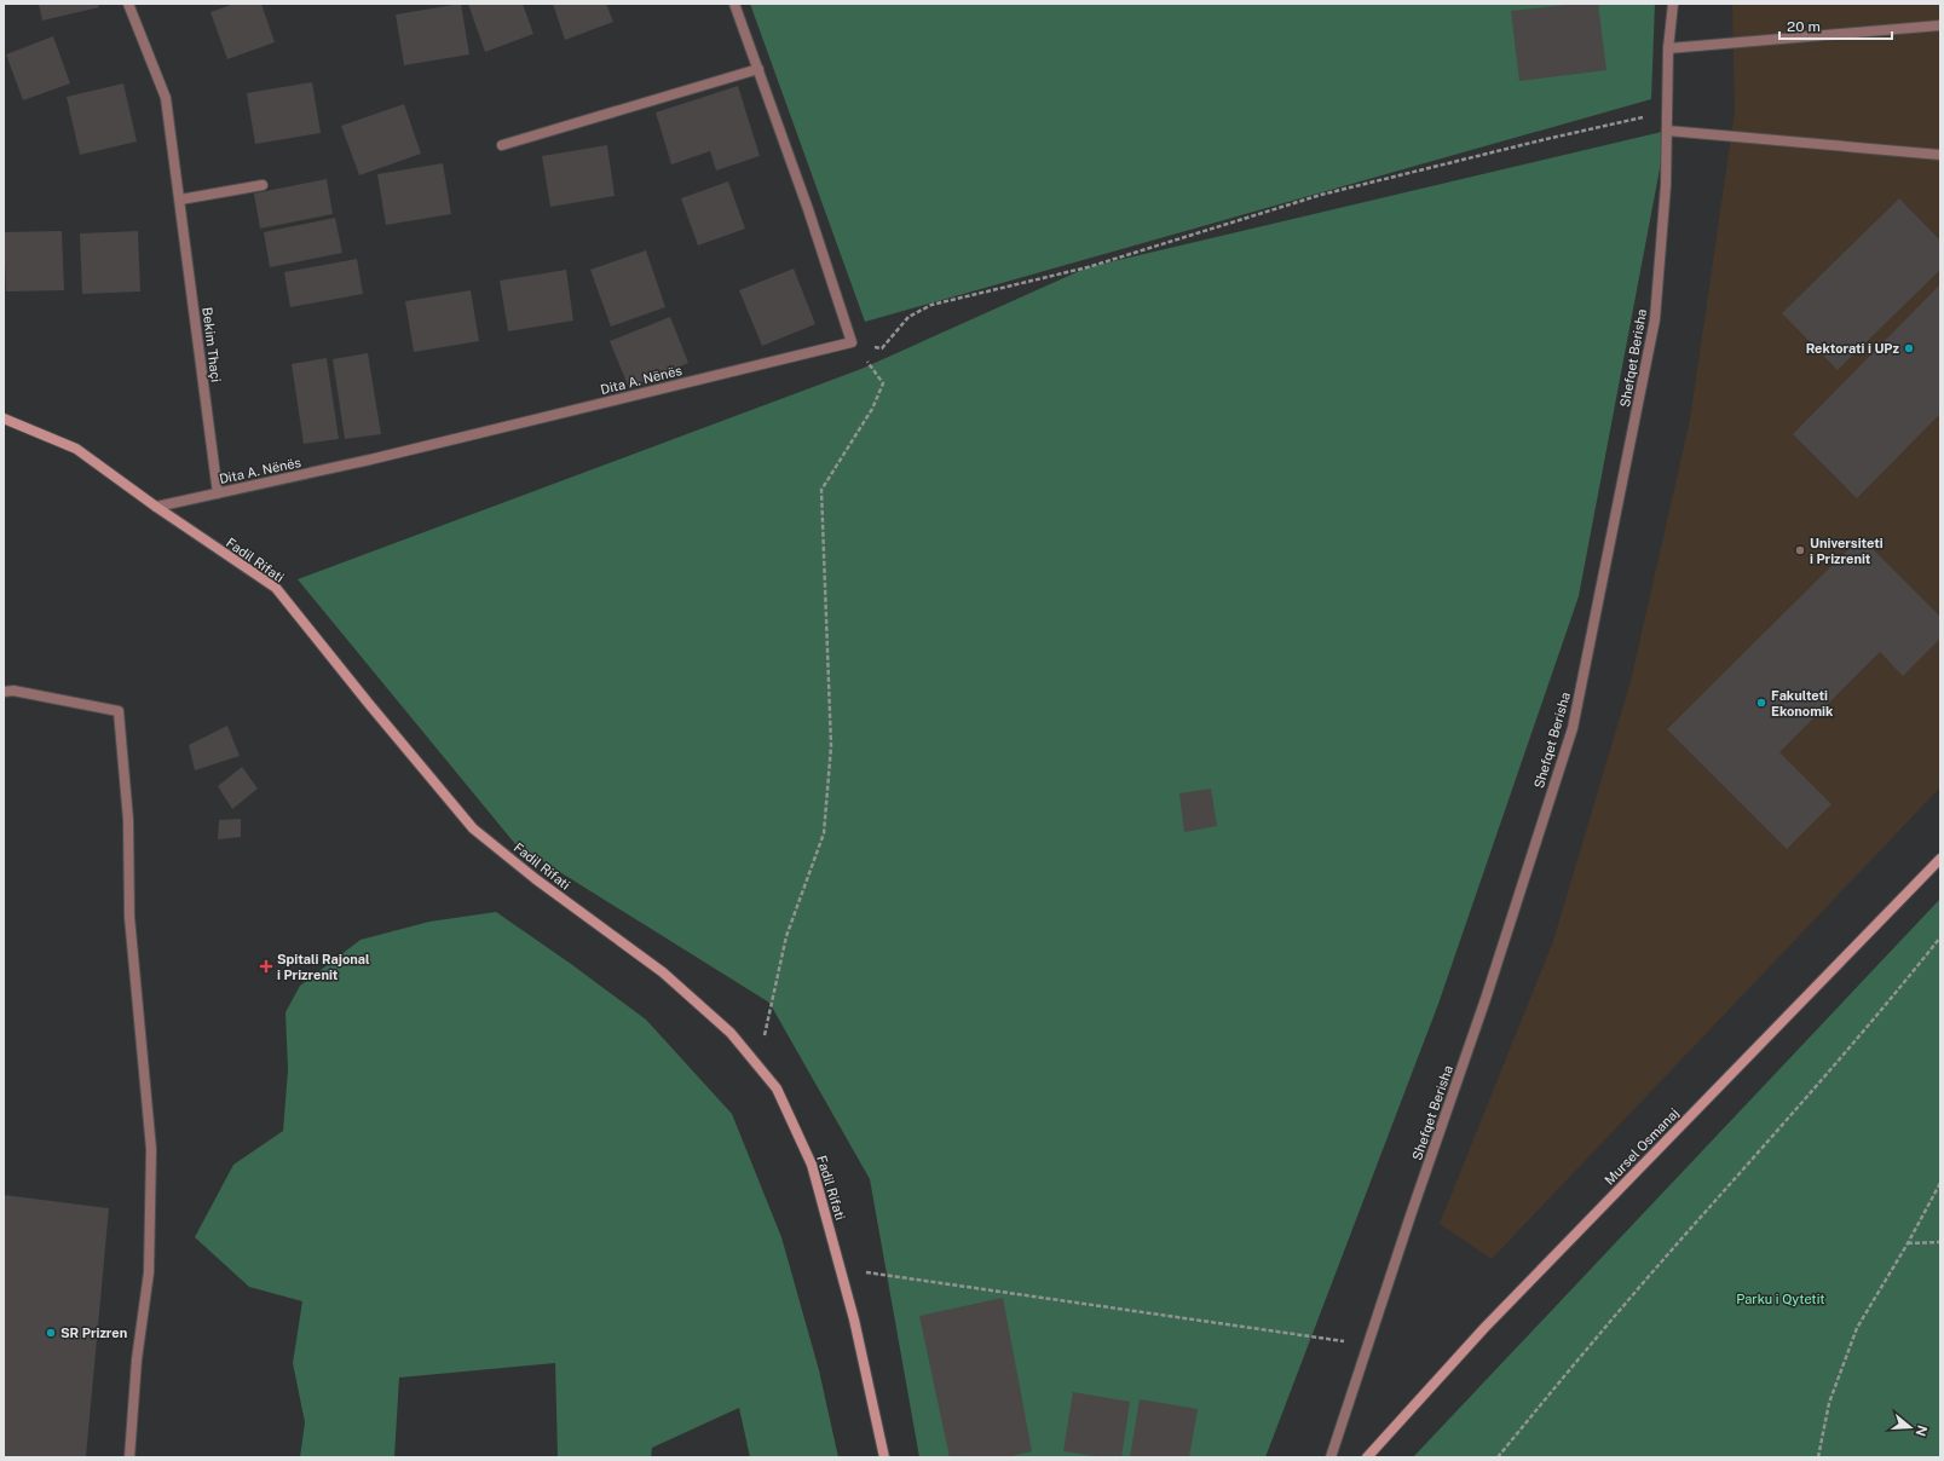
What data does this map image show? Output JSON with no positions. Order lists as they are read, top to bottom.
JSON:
{
  "streets": {
    "street": [
      "Bekim Thaçi",
      "Shefqet Berisha",
      "Dita A. Nënës",
      "Fadil Rifati",
      "Mursel Osmanaj"
    ]
  },
  "crossings": [
    ["Bekim Thaçi", "Dita A. Nënës"],
    ["Dita A. Nënës", "Fadil Rifati"]
  ],
  "parks": ["Parku i Qytetit"],
  "places": {
    "other": [
      "Rektorati i UPz",
      "Universiteti i Prizrenit",
      "Fakulteti Ekonomik",
      "SR Prizren"
    ],
    "health": ["Spitali Rajonal i Prizrenit"]
  },
  "scale_bar": "20 m",
  "north": "right"
}
